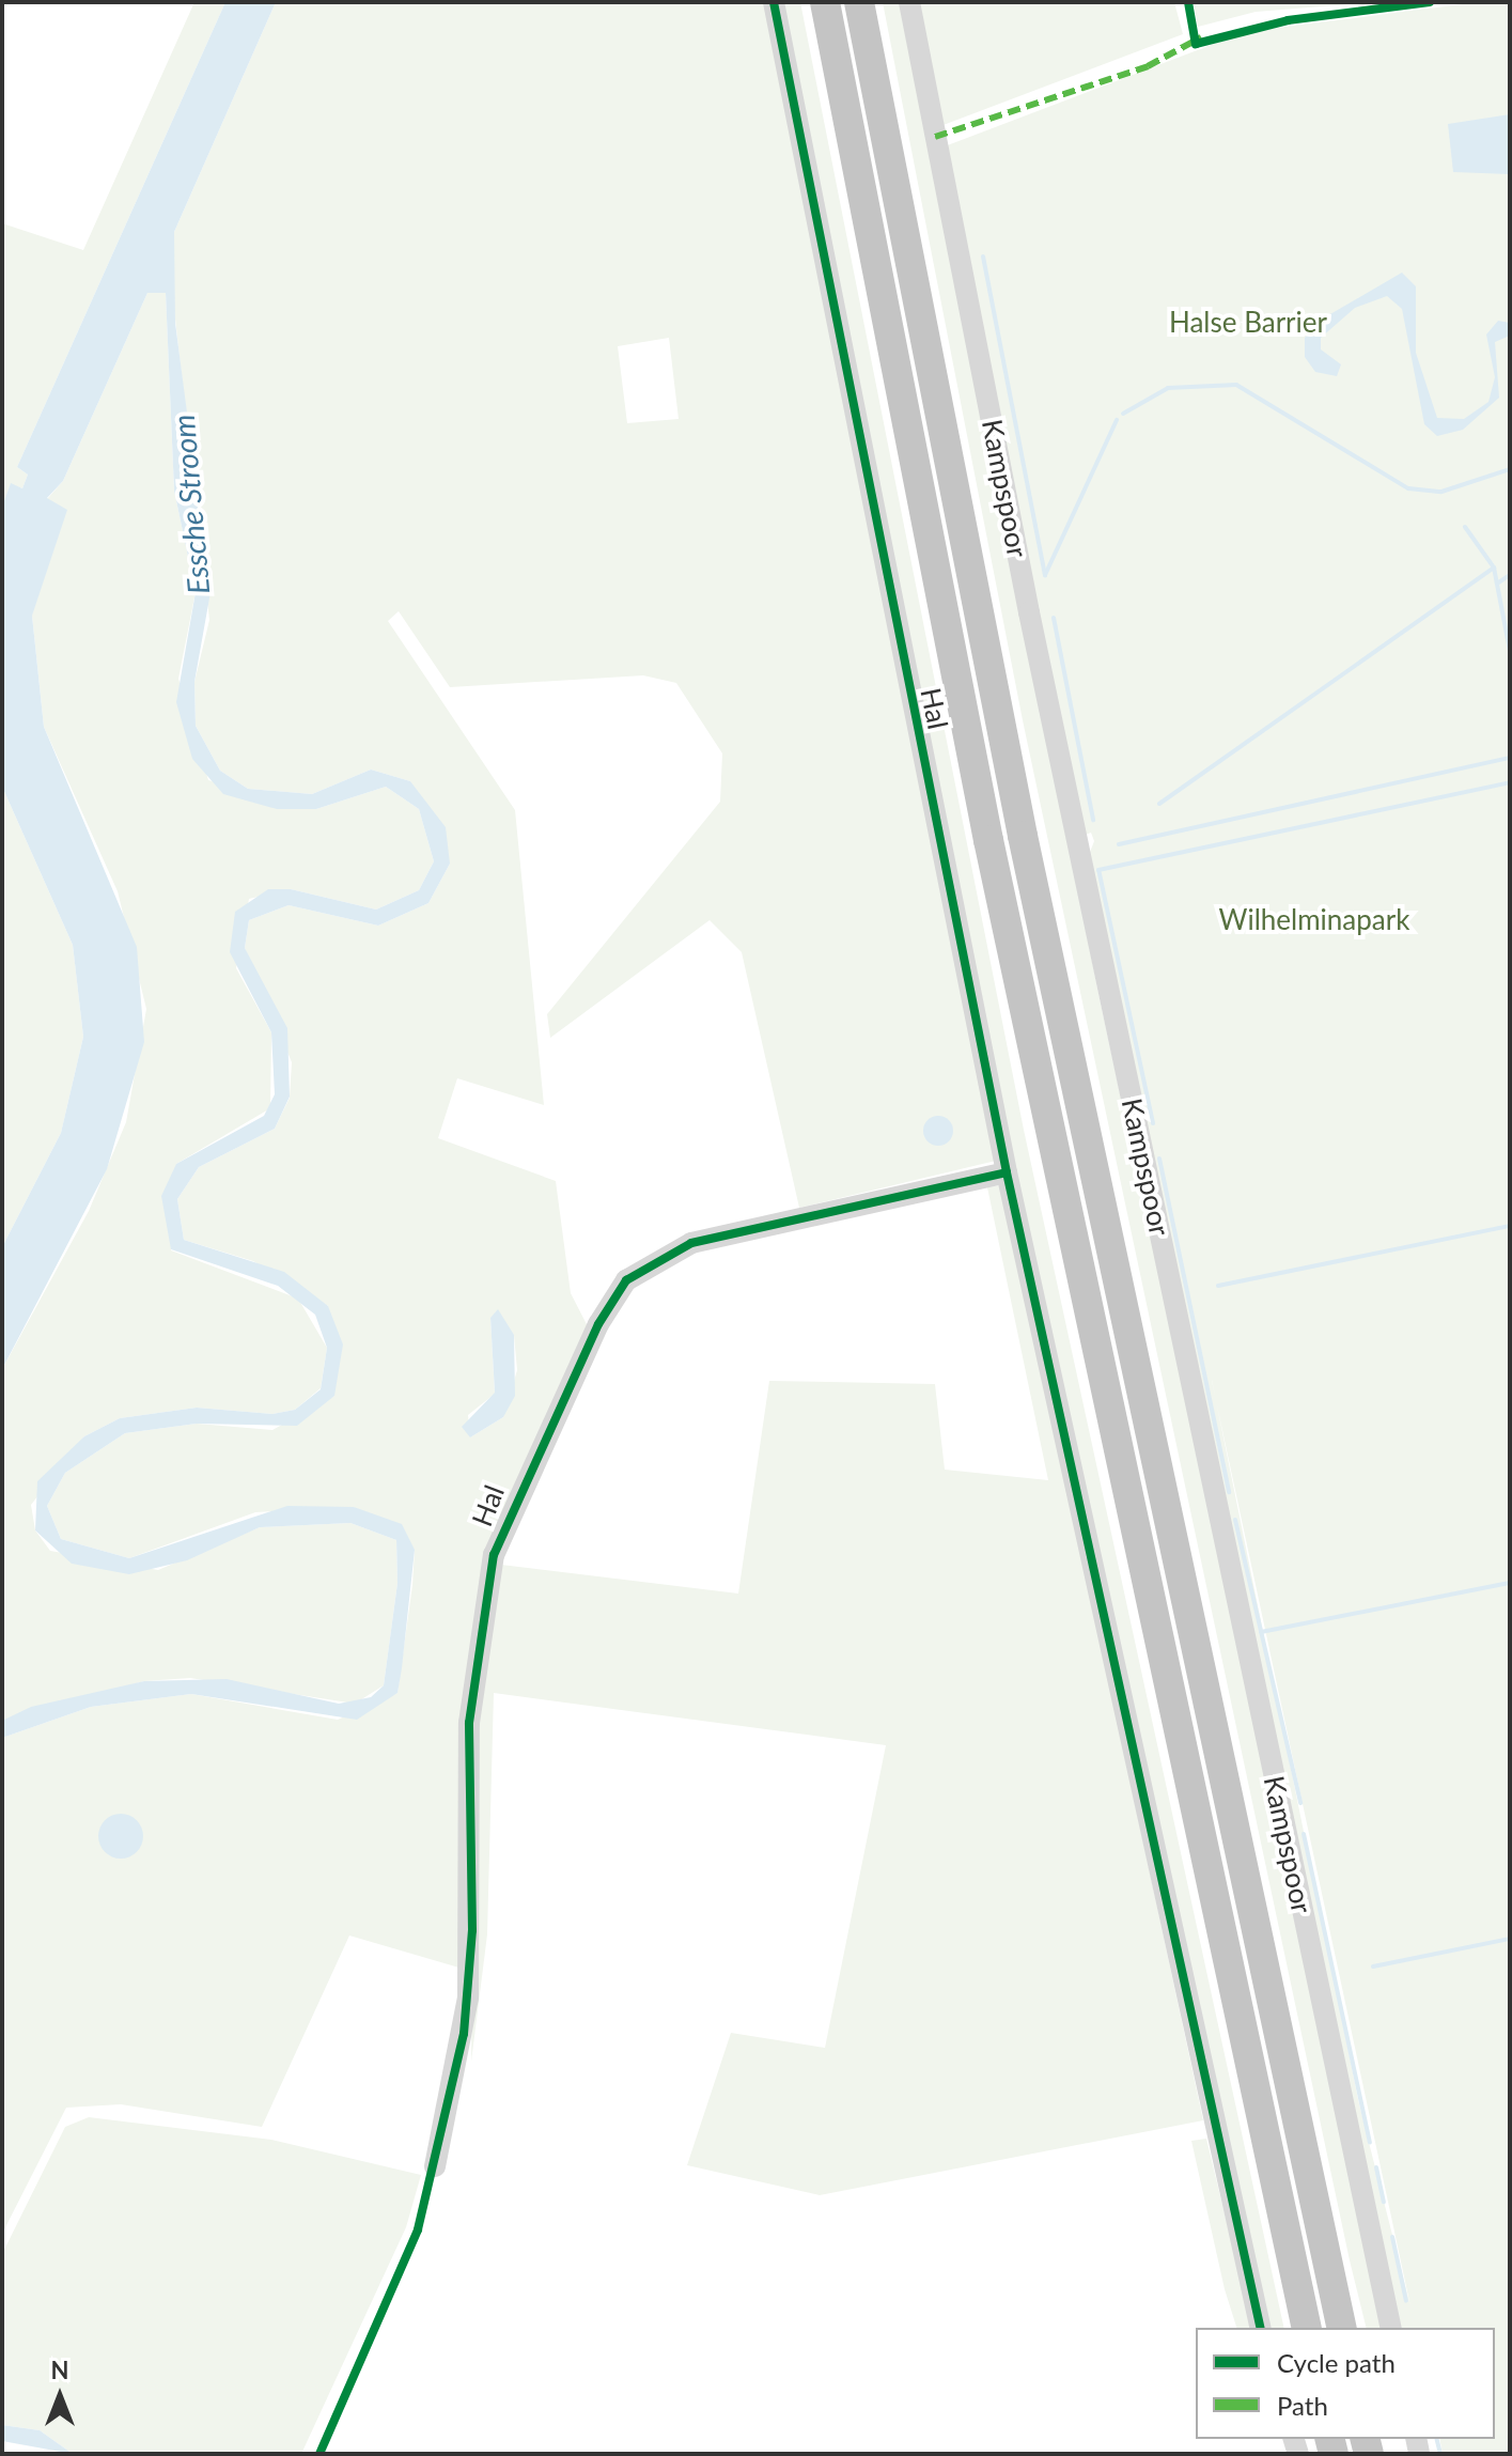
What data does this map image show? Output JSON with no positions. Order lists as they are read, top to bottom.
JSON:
{
  "streets": {
    "street": ["Kampspoor", "Hal"]
  },
  "water": ["Essche Stroom"],
  "parks": ["Halse Barrier", "Wilhelminapark"],
  "legend": ["Cycle path", "Path"],
  "north": "top"
}
